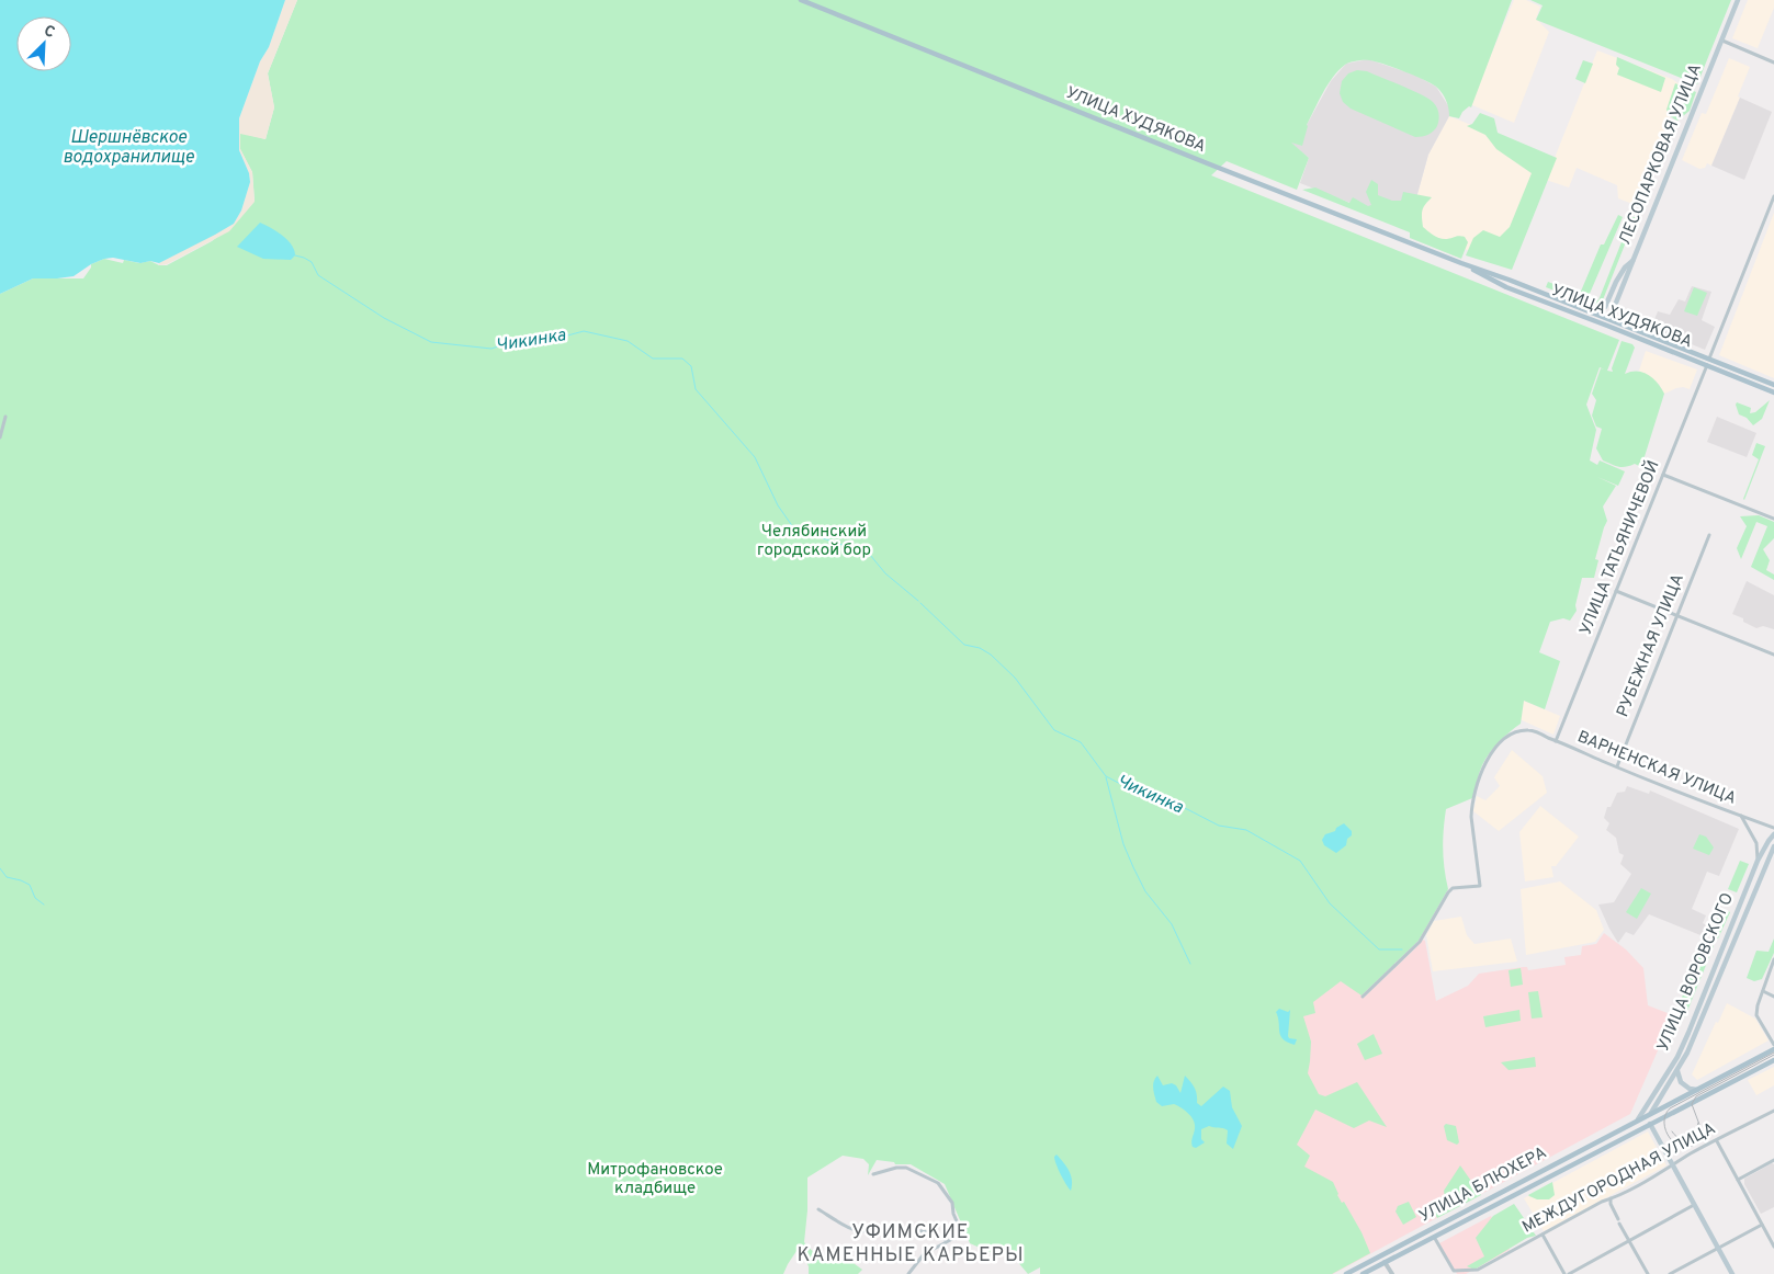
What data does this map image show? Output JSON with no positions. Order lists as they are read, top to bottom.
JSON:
{
  "streets": {
    "main road": [
      "УЛИЦА ХУДЯКОВА",
      "ЛЕСОПАРКОВАЯ УЛИЦА",
      "УЛИЦА ВОРОВСКОГО",
      "УЛИЦА БЛЮХЕРА"
    ],
    "street": [
      "УЛИЦА ТАТЬЯНИЧЕВОЙ",
      "РУБЕЖНАЯ УЛИЦА",
      "ВАРНЕНСКАЯ УЛИЦА",
      "МЕЖДУГОРОДНАЯ УЛИЦА"
    ]
  },
  "crossings": [
    ["УЛИЦА ХУДЯКОВА", "ЛЕСОПАРКОВАЯ УЛИЦА"],
    ["УЛИЦА ХУДЯКОВА", "УЛИЦА ТАТЬЯНИЧЕВОЙ"],
    ["УЛИЦА ТАТЬЯНИЧЕВОЙ", "ВАРНЕНСКАЯ УЛИЦА"],
    ["РУБЕЖНАЯ УЛИЦА", "ВАРНЕНСКАЯ УЛИЦА"],
    ["УЛИЦА ВОРОВСКОГО", "УЛИЦА БЛЮХЕРА"]
  ],
  "districts": ["УФИМСКИЕ КАМЕННЫЕ КАРЬЕРЫ"],
  "water": ["Шершнёвское водохранилище", "Чикинка"],
  "parks": ["Челябинский городской бор", "Митрофановское кладбище"],
  "north": "top right"
}
